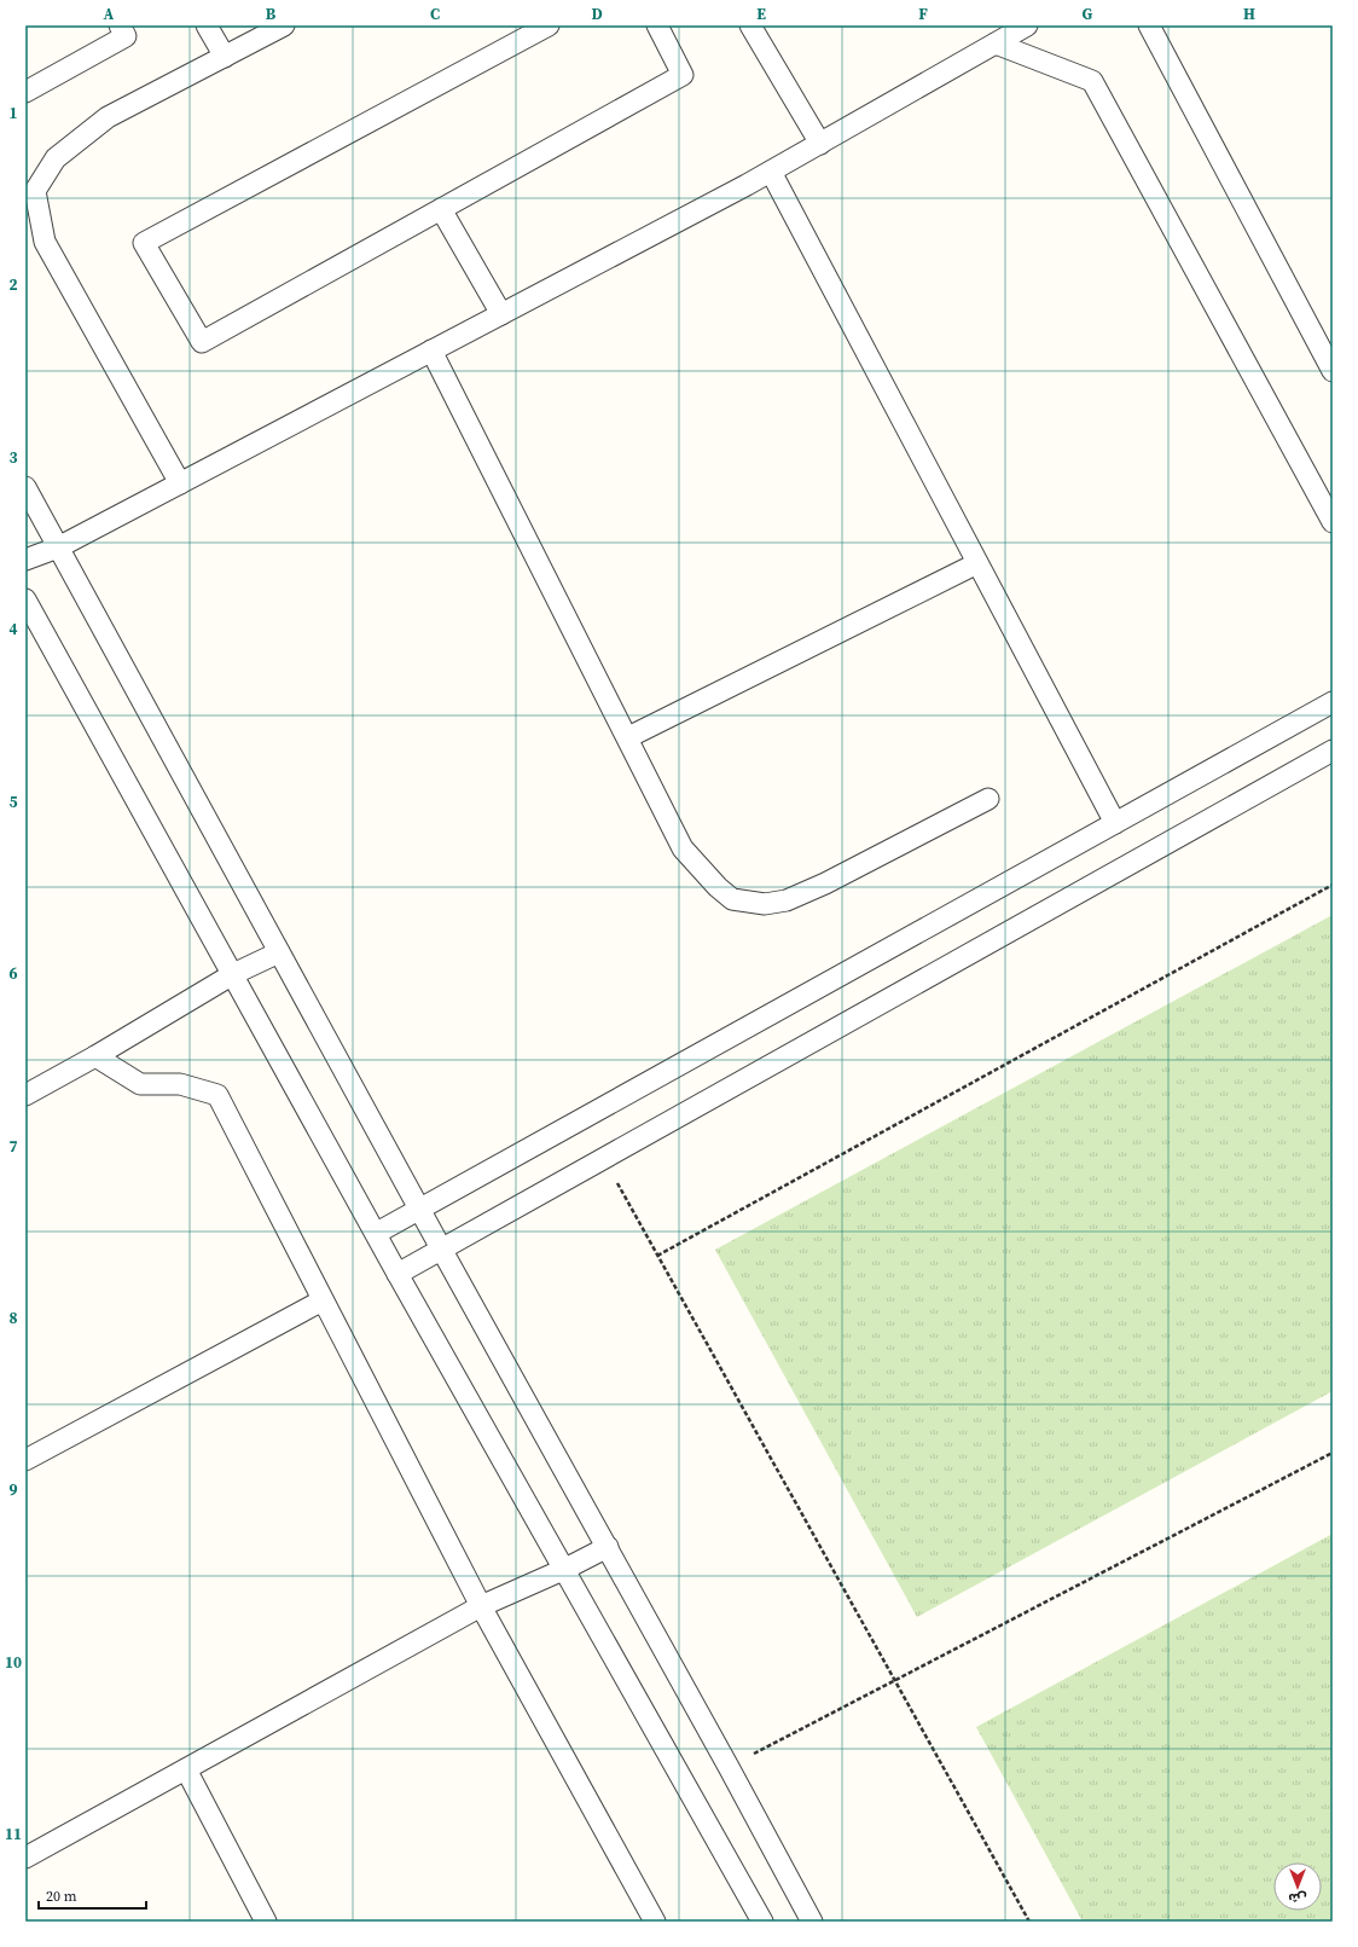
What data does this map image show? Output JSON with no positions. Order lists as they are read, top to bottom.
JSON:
{
  "scale_bar": "20 m",
  "north": "bottom",
  "grid": {
    "columns": [
      "A",
      "B",
      "C",
      "D",
      "E",
      "F",
      "G",
      "H"
    ],
    "rows": [
      "1",
      "2",
      "3",
      "4",
      "5",
      "6",
      "7",
      "8",
      "9",
      "10",
      "11"
    ]
  }
}
